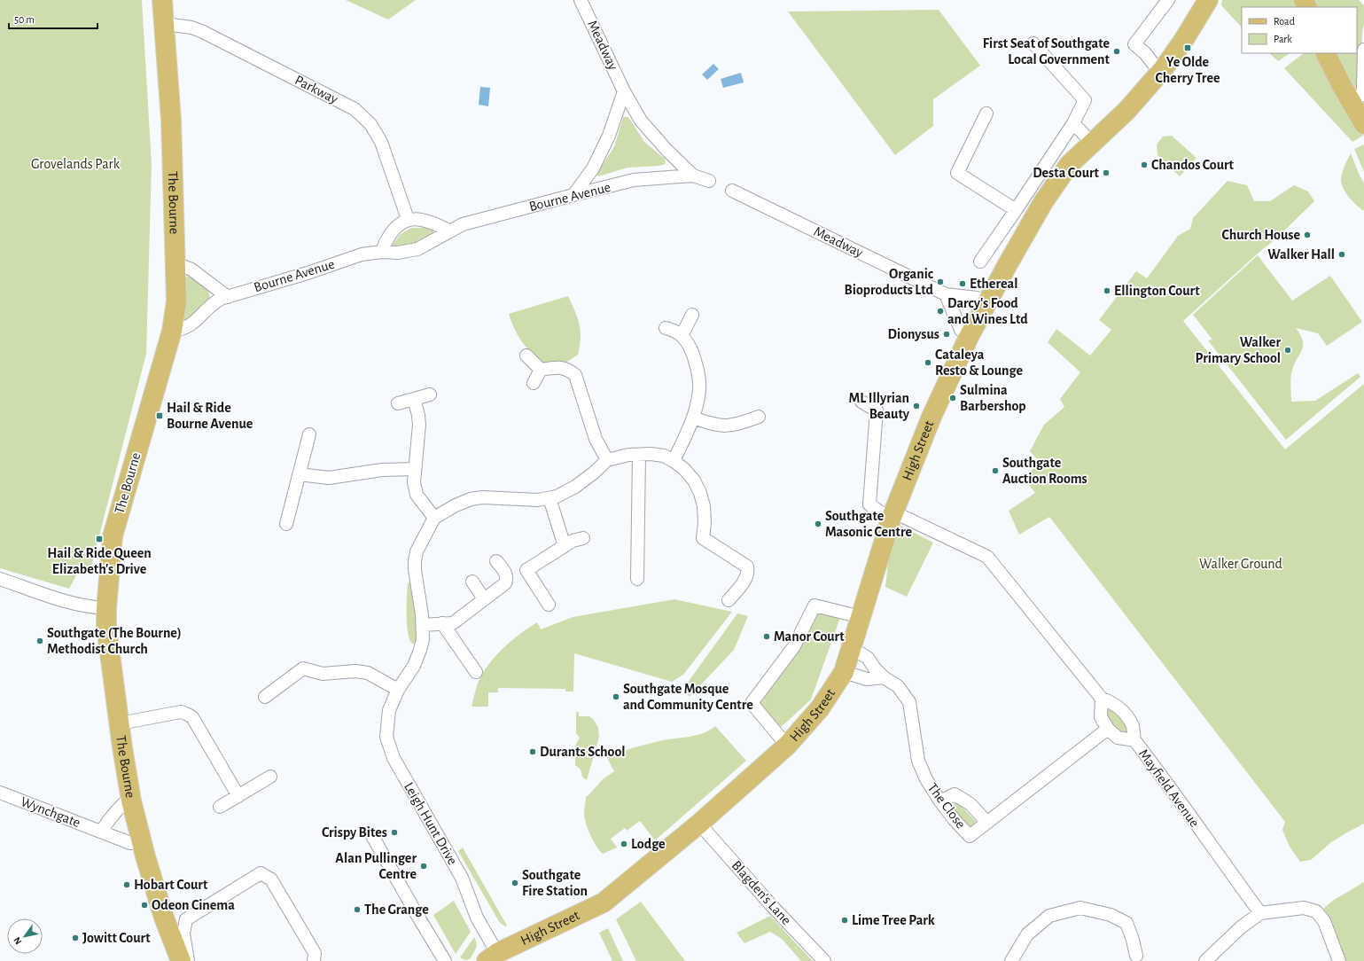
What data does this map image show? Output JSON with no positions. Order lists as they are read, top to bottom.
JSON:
{
  "streets": {
    "main road": ["The Bourne", "High Street"],
    "street": [
      "Meadway",
      "Parkway",
      "Bourne Avenue",
      "Mayfield Avenue",
      "The Close",
      "Wynchgate",
      "Leigh Hunt Drive",
      "Blagden's Lane"
    ]
  },
  "crossings": [
    ["Meadway", "Bourne Avenue"],
    ["Meadway", "High Street"],
    ["Parkway", "The Bourne"],
    ["Bourne Avenue", "The Bourne"],
    ["The Bourne", "Wynchgate"],
    ["High Street", "The Close"],
    ["High Street", "Leigh Hunt Drive"],
    ["High Street", "Blagden's Lane"],
    ["Mayfield Avenue", "The Close"]
  ],
  "parks": ["Grovelands Park", "Walker Ground"],
  "places": {
    "transit": ["Ye Olde Cherry Tree", "Hail & Ride Bourne Avenue", "Hail & Ride Queen Elizabeth's Drive"],
    "other": [
      "First Seat of Southgate Local Government",
      "Chandos Court",
      "Desta Court",
      "Church House",
      "Walker Hall",
      "Organic Bioproducts Ltd",
      "Ethereal",
      "Ellington Court",
      "Darcy's Food and Wines Ltd",
      "Dionysus",
      "Walker Primary School",
      "Cataleya Resto & Lounge",
      "Sulmina Barbershop",
      "ML Illyrian Beauty",
      "Southgate Auction Rooms",
      "Southgate Masonic Centre",
      "Manor Court",
      "Southgate (The Bourne) Methodist Church",
      "Southgate Mosque and Community Centre",
      "Durants School",
      "Crispy Bites",
      "Lodge",
      "Alan Pullinger Centre",
      "Southgate Fire Station",
      "Hobart Court",
      "Odeon Cinema",
      "The Grange",
      "Lime Tree Park",
      "Jowitt Court"
    ]
  },
  "legend": ["Road", "Park"],
  "scale_bar": "50 m",
  "north": "bottom left"
}
